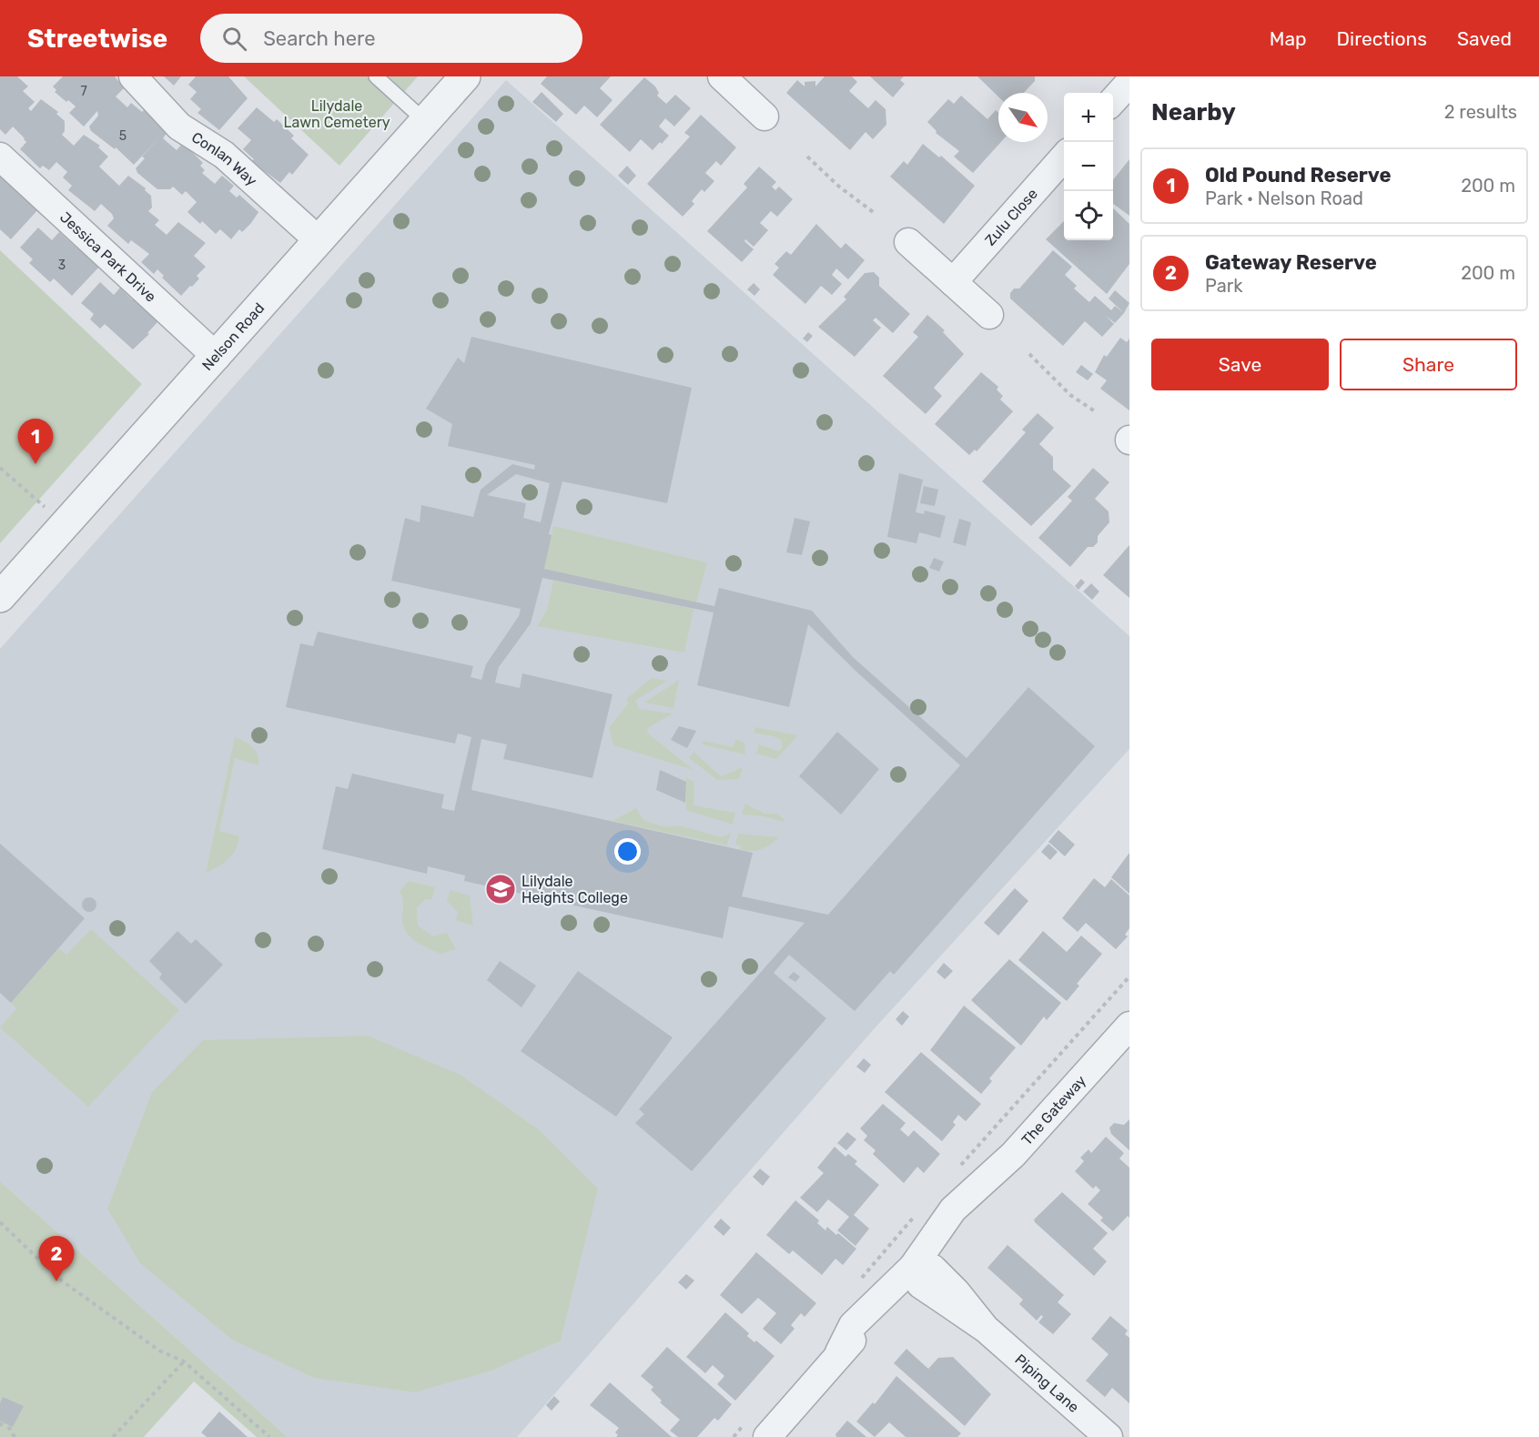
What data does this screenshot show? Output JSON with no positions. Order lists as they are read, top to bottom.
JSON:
{
  "streets": {
    "street": [
      "Conlan Way",
      "Zulu Close",
      "Jessica Park Drive",
      "Nelson Road",
      "The Gateway",
      "Piping Lane"
    ]
  },
  "crossings": [
    ["Conlan Way", "Nelson Road"],
    ["Jessica Park Drive", "Nelson Road"],
    ["The Gateway", "Piping Lane"]
  ],
  "parks": ["Lilydale Lawn Cemetery"],
  "places": {
    "school or university": ["Lilydale Heights College"]
  },
  "house_numbers": ["7", "5", "3"],
  "north": "bottom right",
  "page": {
    "header": "Streetwise",
    "search": "Search here",
    "nav": ["Map", "Directions", "Saved"],
    "heading": ["Nearby", "2 results"],
    "map_buttons": ["+", "−"],
    "list": [
      {
        "mark": "1",
        "name": "Old Pound Reserve",
        "note": "Park · Nelson Road",
        "value": "200 m"
      },
      {
        "mark": "2",
        "name": "Gateway Reserve",
        "note": "Park",
        "value": "200 m"
      }
    ],
    "buttons": ["Save", "Share"],
    "pins": ["1", "2"]
  }
}
